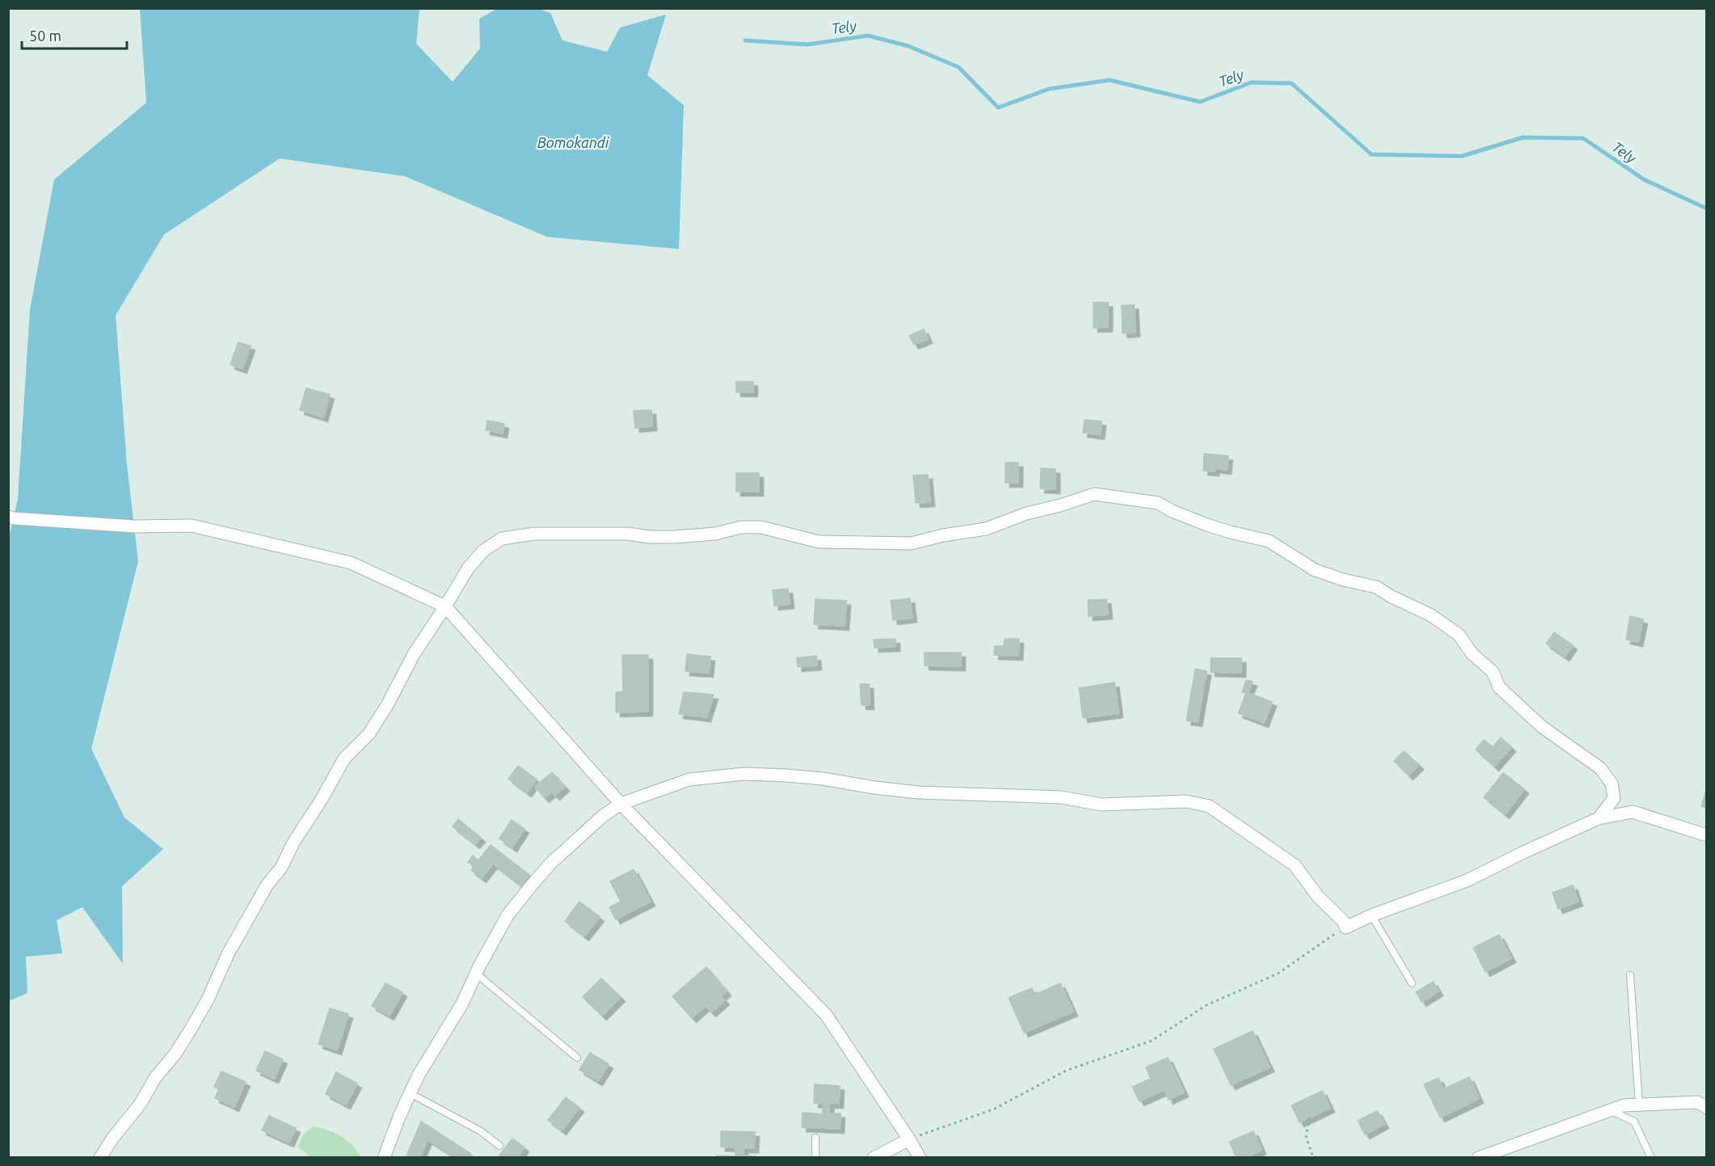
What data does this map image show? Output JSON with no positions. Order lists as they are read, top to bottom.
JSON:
{
  "water": ["Tely", "Bomokandi"],
  "scale_bar": "50 m"
}
